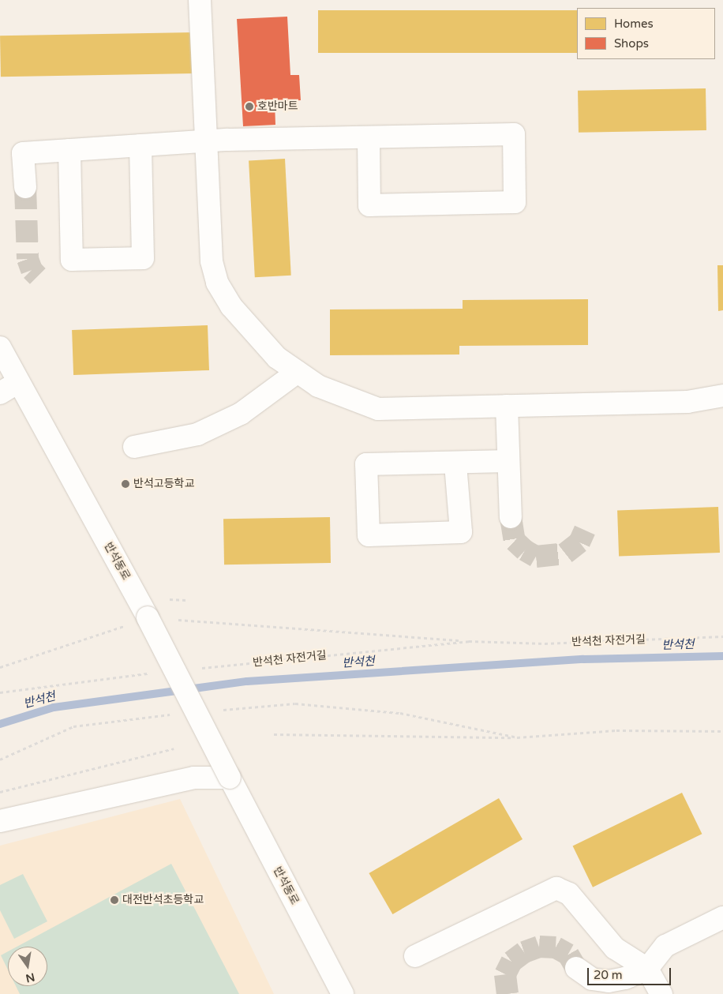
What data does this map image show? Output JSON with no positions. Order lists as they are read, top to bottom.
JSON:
{
  "streets": {
    "street": ["반석동로"],
    "path": ["반석천 자전거길"]
  },
  "water": ["반석천"],
  "places": ["호반마트", "반석고등학교", "대전반석초등학교"],
  "legend": ["Homes", "Shops"],
  "scale_bar": "20 m",
  "north": "bottom"
}
